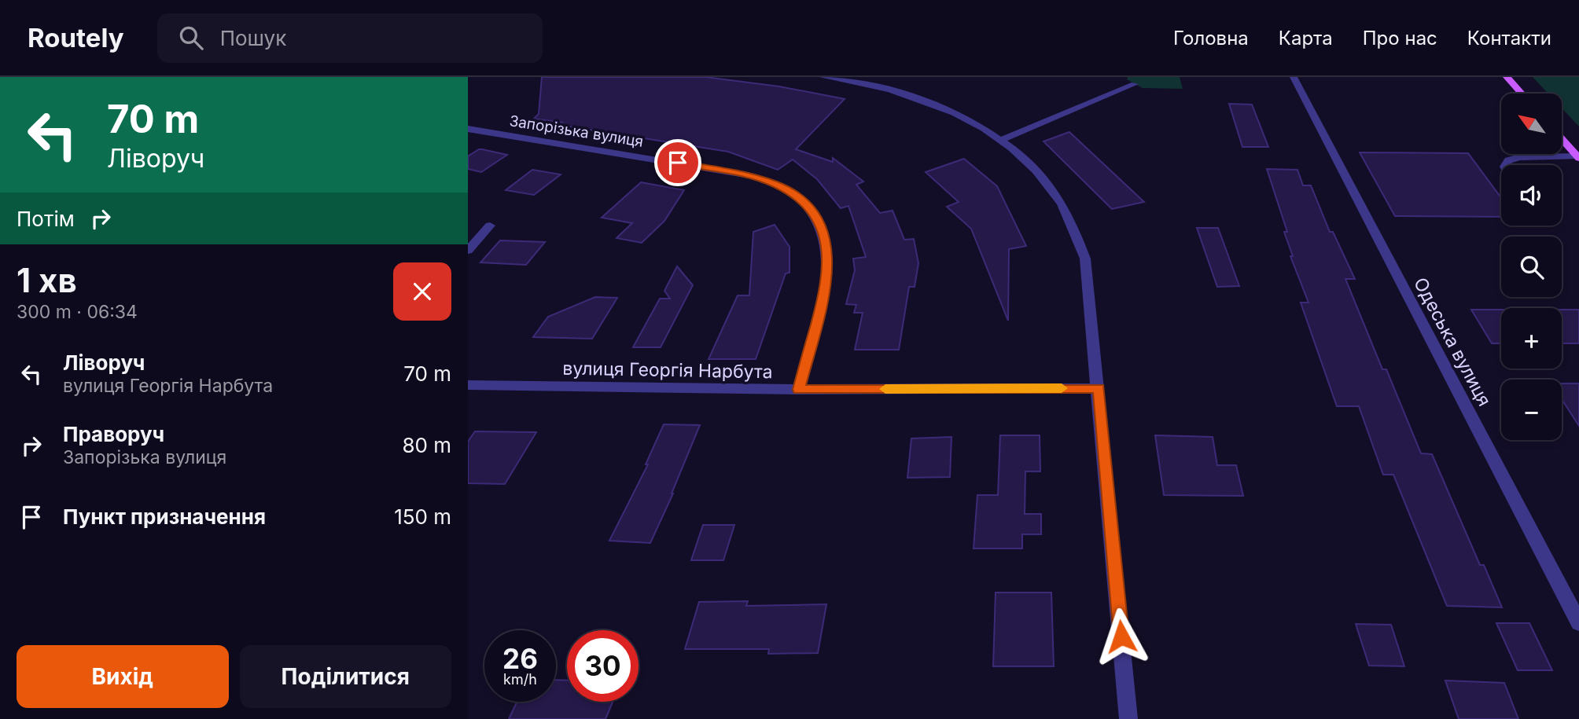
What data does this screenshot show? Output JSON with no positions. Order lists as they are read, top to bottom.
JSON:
{
  "streets": {
    "street": ["Запорізька вулиця", "Одеська вулиця", "вулиця Георгія Нарбута"]
  },
  "crossings": [
    ["Запорізька вулиця", "вулиця Георгія Нарбута"]
  ],
  "north": "top left",
  "page": {
    "header": "Routely",
    "search": "Пошук",
    "nav": [
      "Головна",
      "Карта",
      "Про нас",
      "Контакти"
    ],
    "turn": ["70 m", "Ліворуч"],
    "map_buttons": ["+", "−"],
    "then": "Потім",
    "heading": ["1 хв", "300 m · 06:34"],
    "list": [
      {
        "name": "Ліворуч",
        "note": "вулиця Георгія Нарбута",
        "value": "70 m"
      },
      {
        "name": "Праворуч",
        "note": "Запорізька вулиця",
        "value": "80 m"
      },
      {
        "name": "Пункт призначення",
        "value": "150 m"
      }
    ],
    "speed": "26 km/h",
    "limit": "30",
    "buttons": ["Вихід", "Поділитися"]
  }
}
